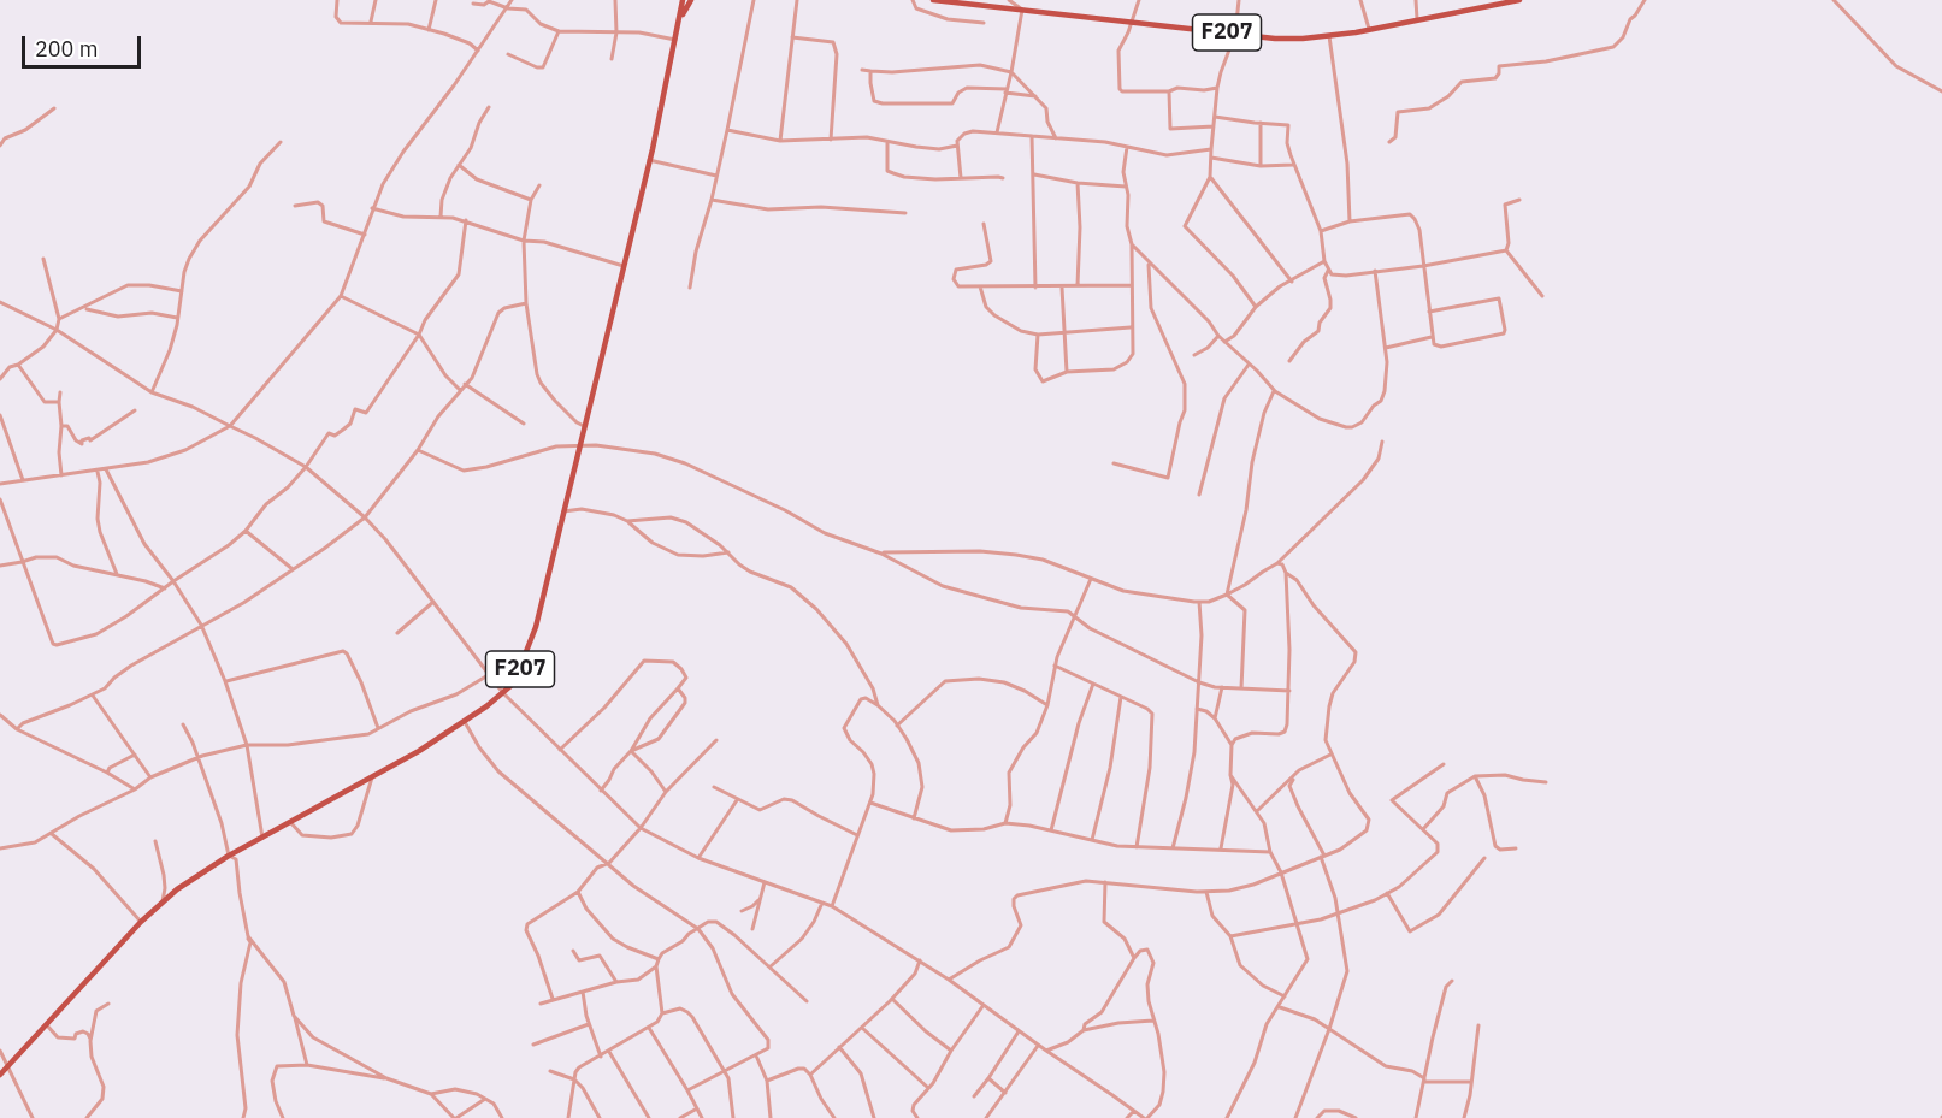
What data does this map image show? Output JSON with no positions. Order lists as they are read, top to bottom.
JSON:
{
  "streets": {
    "main road": ["F207"]
  },
  "scale_bar": "200 m"
}
